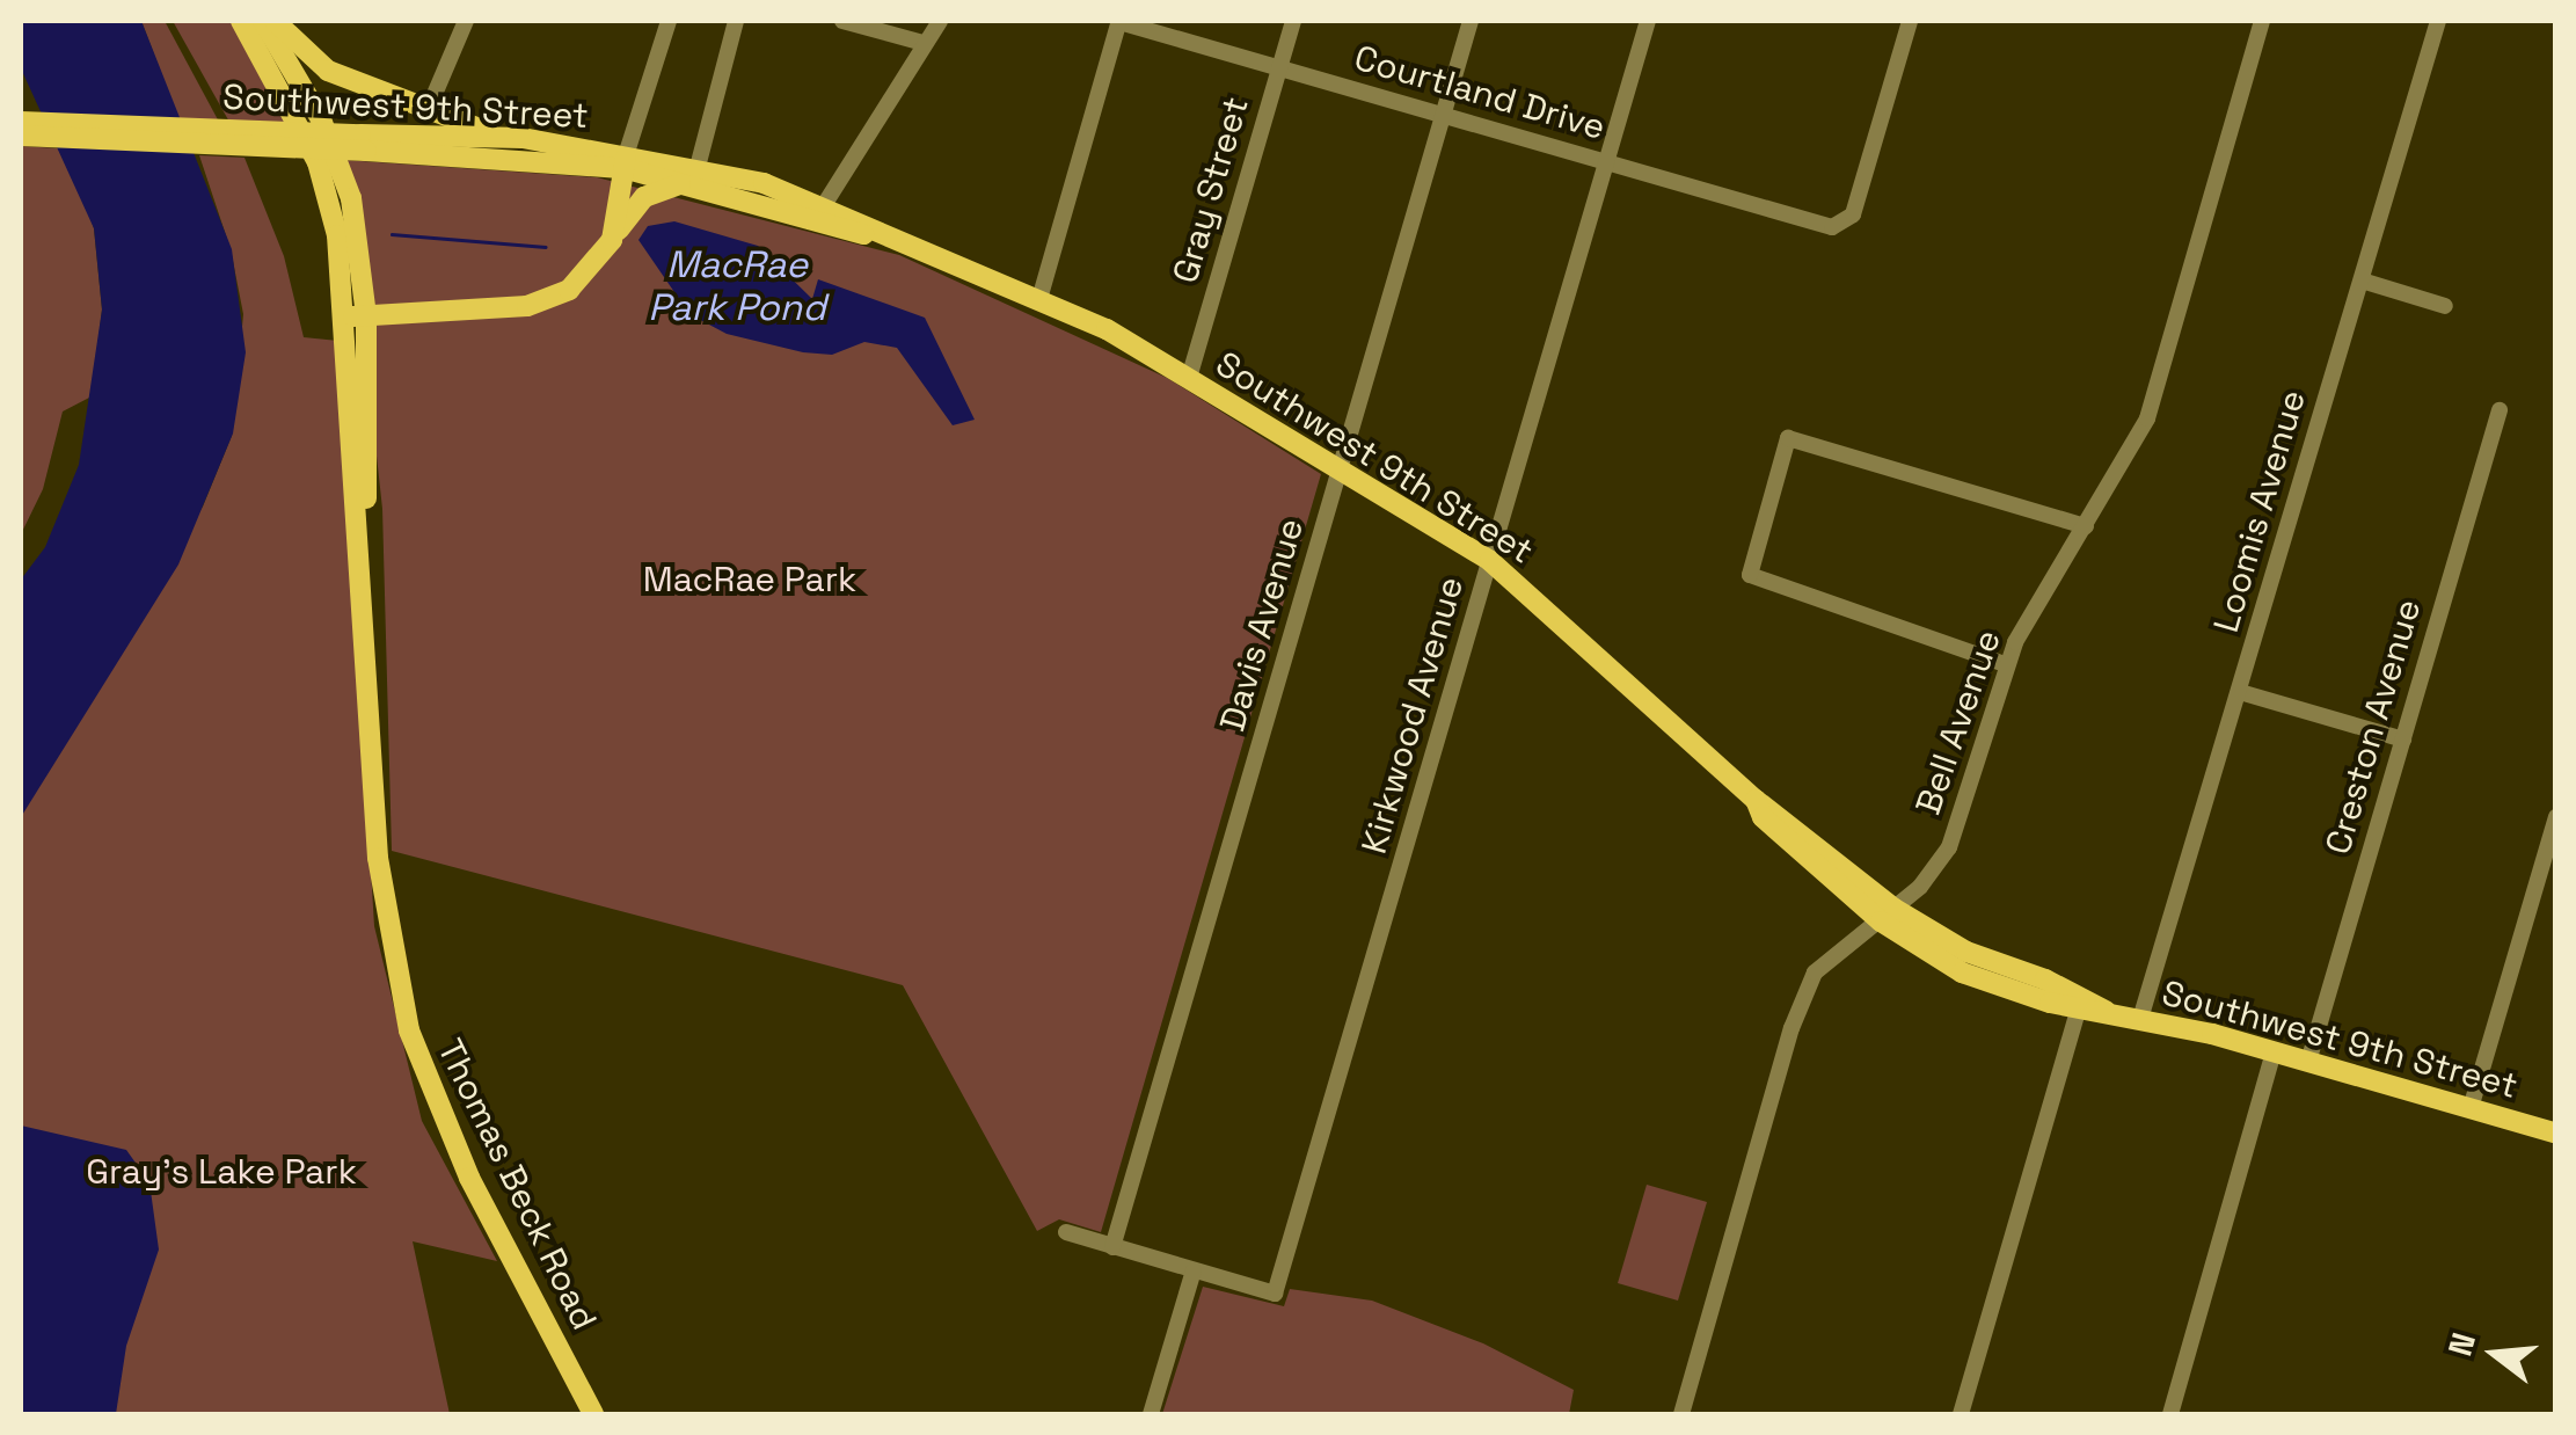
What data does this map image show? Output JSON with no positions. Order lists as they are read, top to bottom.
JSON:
{
  "streets": {
    "main road": ["Southwest 9th Street", "Thomas Beck Road"],
    "street": [
      "Courtland Drive",
      "Gray Street",
      "Loomis Avenue",
      "Davis Avenue",
      "Kirkwood Avenue",
      "Bell Avenue",
      "Creston Avenue"
    ]
  },
  "crossings": [
    ["Courtland Drive", "Gray Street"],
    ["Courtland Drive", "Davis Avenue"],
    ["Courtland Drive", "Kirkwood Avenue"],
    ["Southwest 9th Street", "Gray Street"],
    ["Southwest 9th Street", "Loomis Avenue"],
    ["Southwest 9th Street", "Davis Avenue"],
    ["Southwest 9th Street", "Kirkwood Avenue"],
    ["Southwest 9th Street", "Bell Avenue"],
    ["Southwest 9th Street", "Creston Avenue"]
  ],
  "water": ["MacRae Park Pond"],
  "parks": ["MacRae Park", "Gray's Lake Park"],
  "north": "left"
}
